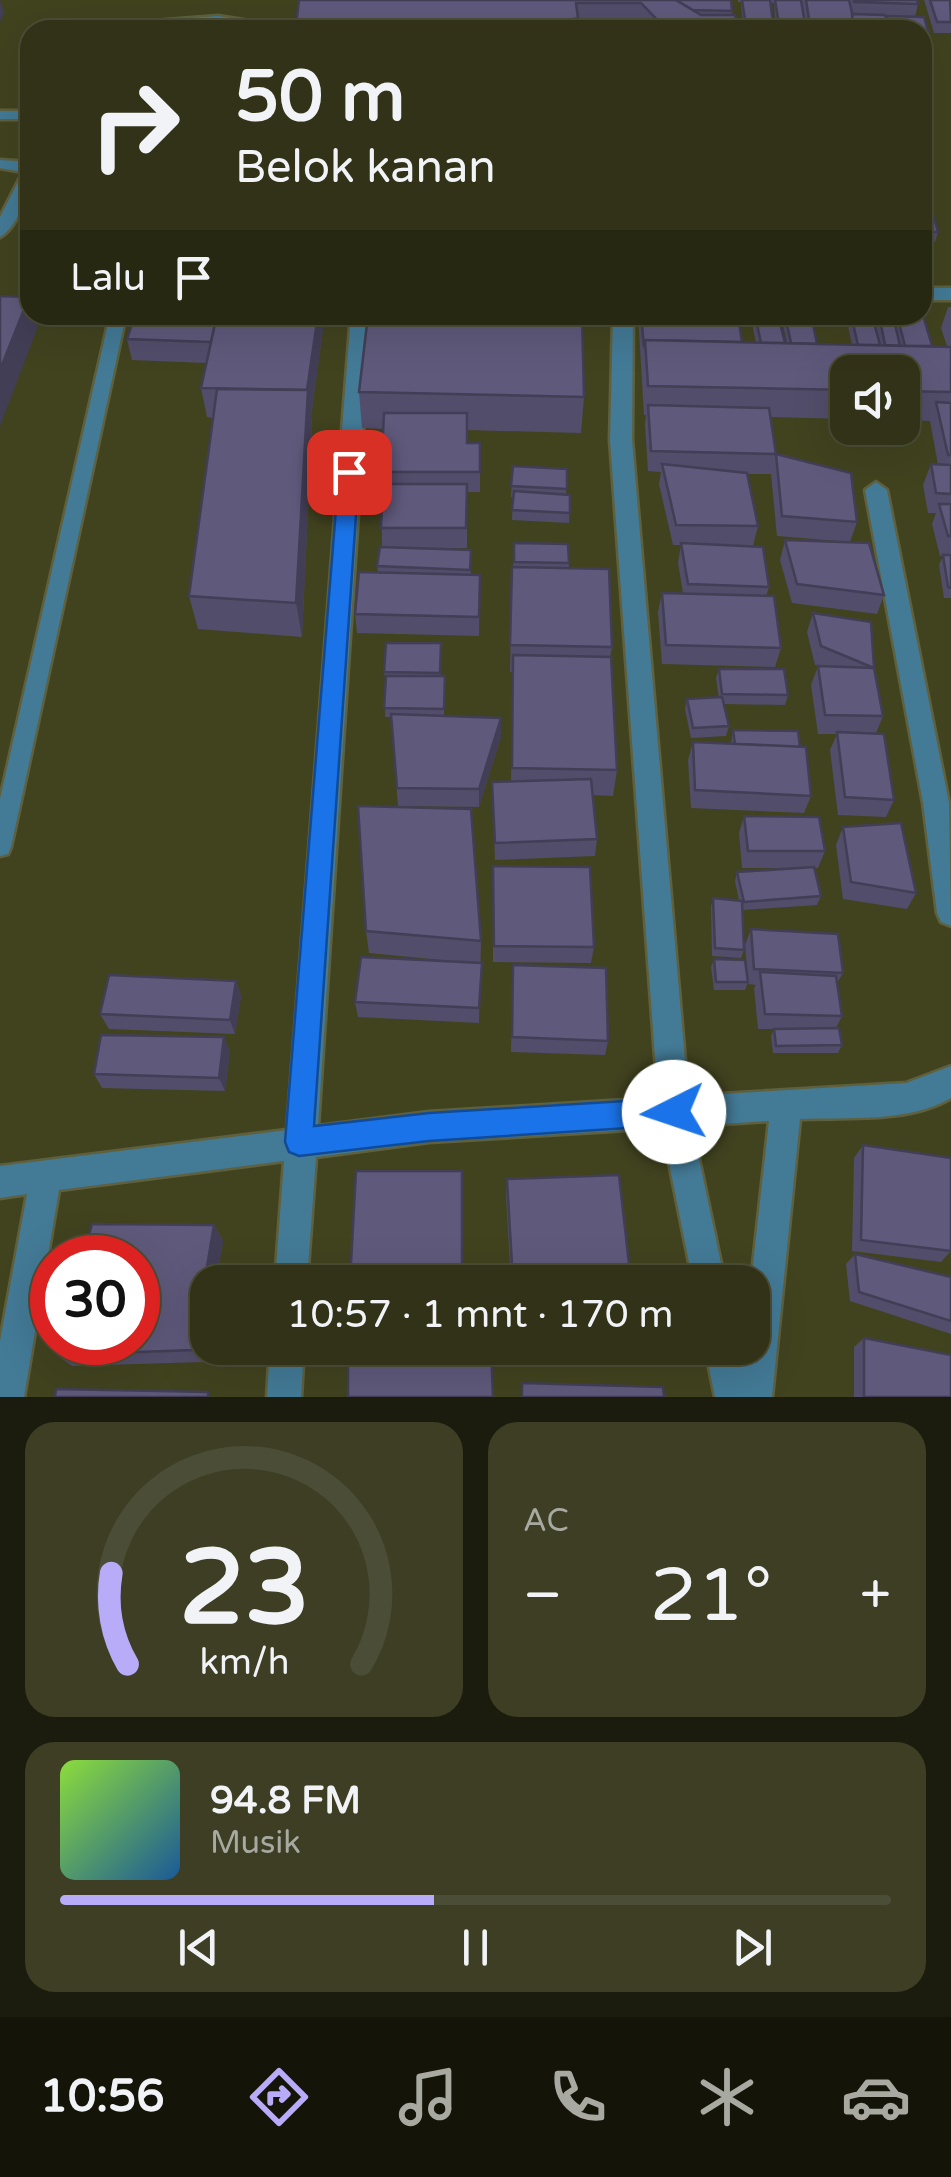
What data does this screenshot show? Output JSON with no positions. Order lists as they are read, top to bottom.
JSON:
{
  "page": {
    "turn": ["50 m", "Belok kanan"],
    "then": "Lalu",
    "limit": "30",
    "trip": "10:57 · 1 mnt · 170 m",
    "tile": "AC",
    "heat": ["−", "21°", "+"],
    "song": ["94.8 FM", "Musik"],
    "tabs": "10:56",
    "gauge": ["23", "km/h"]
  }
}
